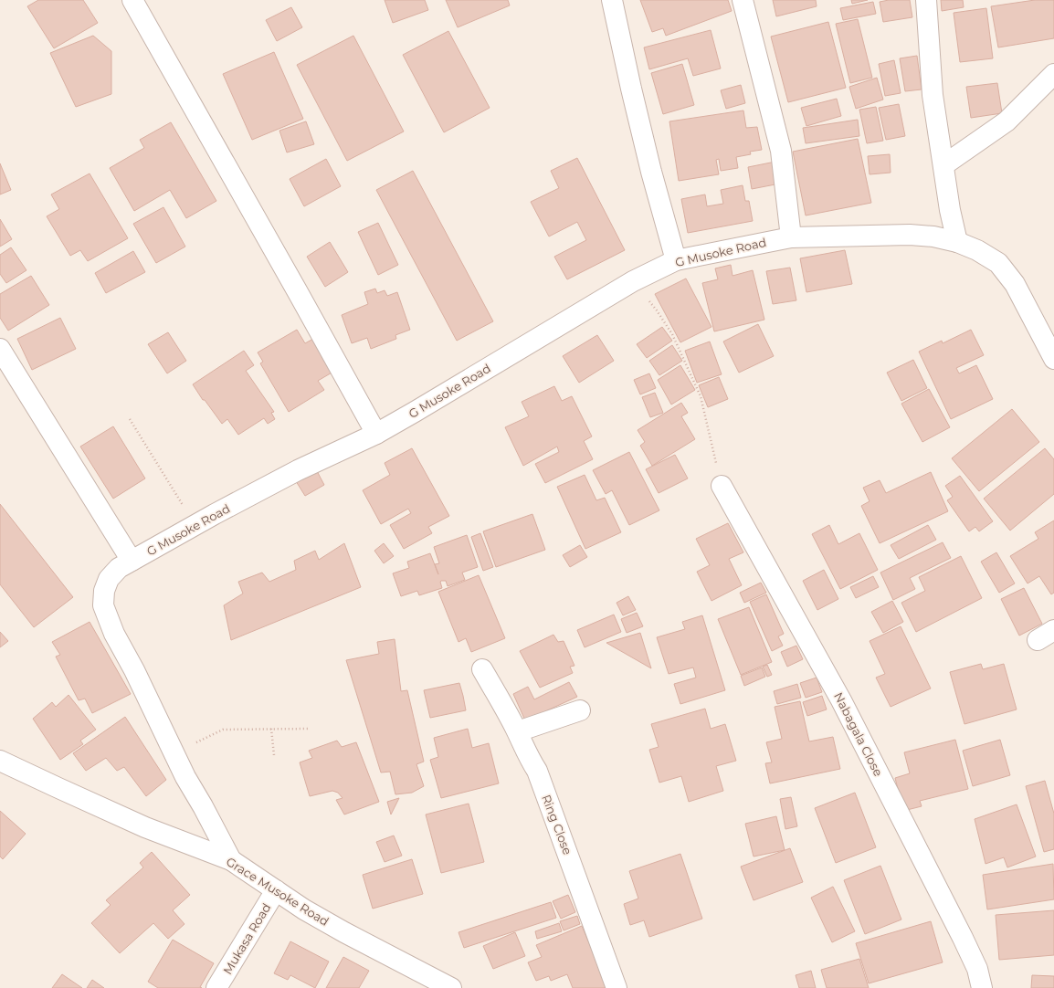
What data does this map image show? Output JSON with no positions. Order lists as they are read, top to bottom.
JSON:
{
  "streets": {
    "street": [
      "G Musoke Road",
      "Nabagala Close",
      "Ring Close",
      "Grace Musoke Road",
      "Mukasa Road"
    ]
  },
  "crossings": [
    ["G Musoke Road", "Grace Musoke Road"],
    ["Grace Musoke Road", "Mukasa Road"]
  ]
}
